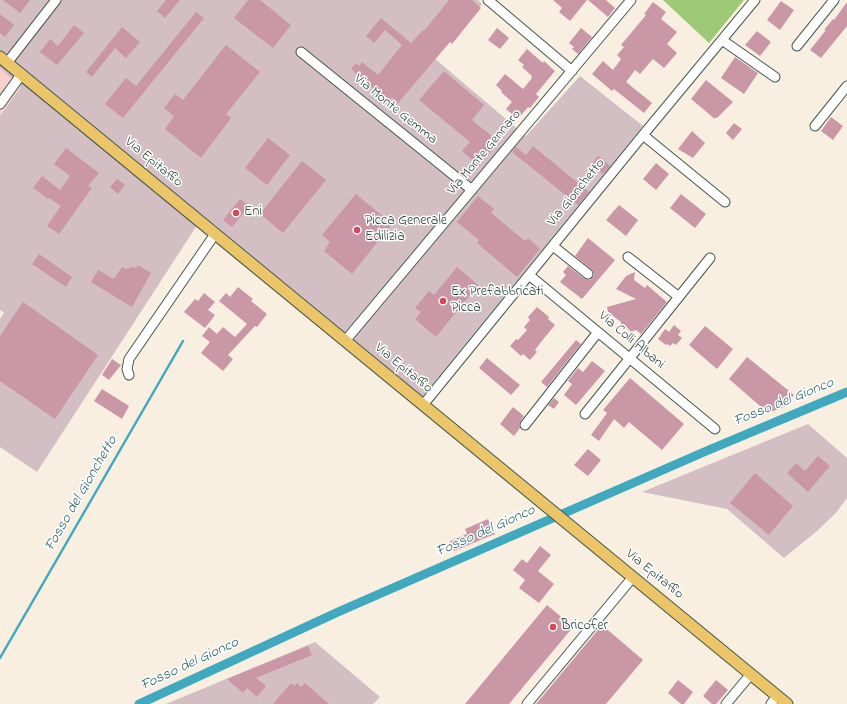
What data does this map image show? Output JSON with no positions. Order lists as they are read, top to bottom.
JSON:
{
  "streets": {
    "main road": ["Via Epitaffio"],
    "street": [
      "Via Monte Gemma",
      "Via Monte Gennaro",
      "Via Gionchetto",
      "Via Colli Albani"
    ]
  },
  "crossings": [
    ["Via Monte Gemma", "Via Monte Gennaro"],
    ["Via Monte Gennaro", "Via Epitaffio"],
    ["Via Epitaffio", "Via Gionchetto"],
    ["Via Gionchetto", "Via Colli Albani"]
  ],
  "water": ["Fosso del Gionco", "Fosso del Gionchetto"],
  "places": [
    "Eni",
    "Picca Generale Edilizia",
    "Ex Prefabbricati Picca",
    "Bricofer"
  ]
}
